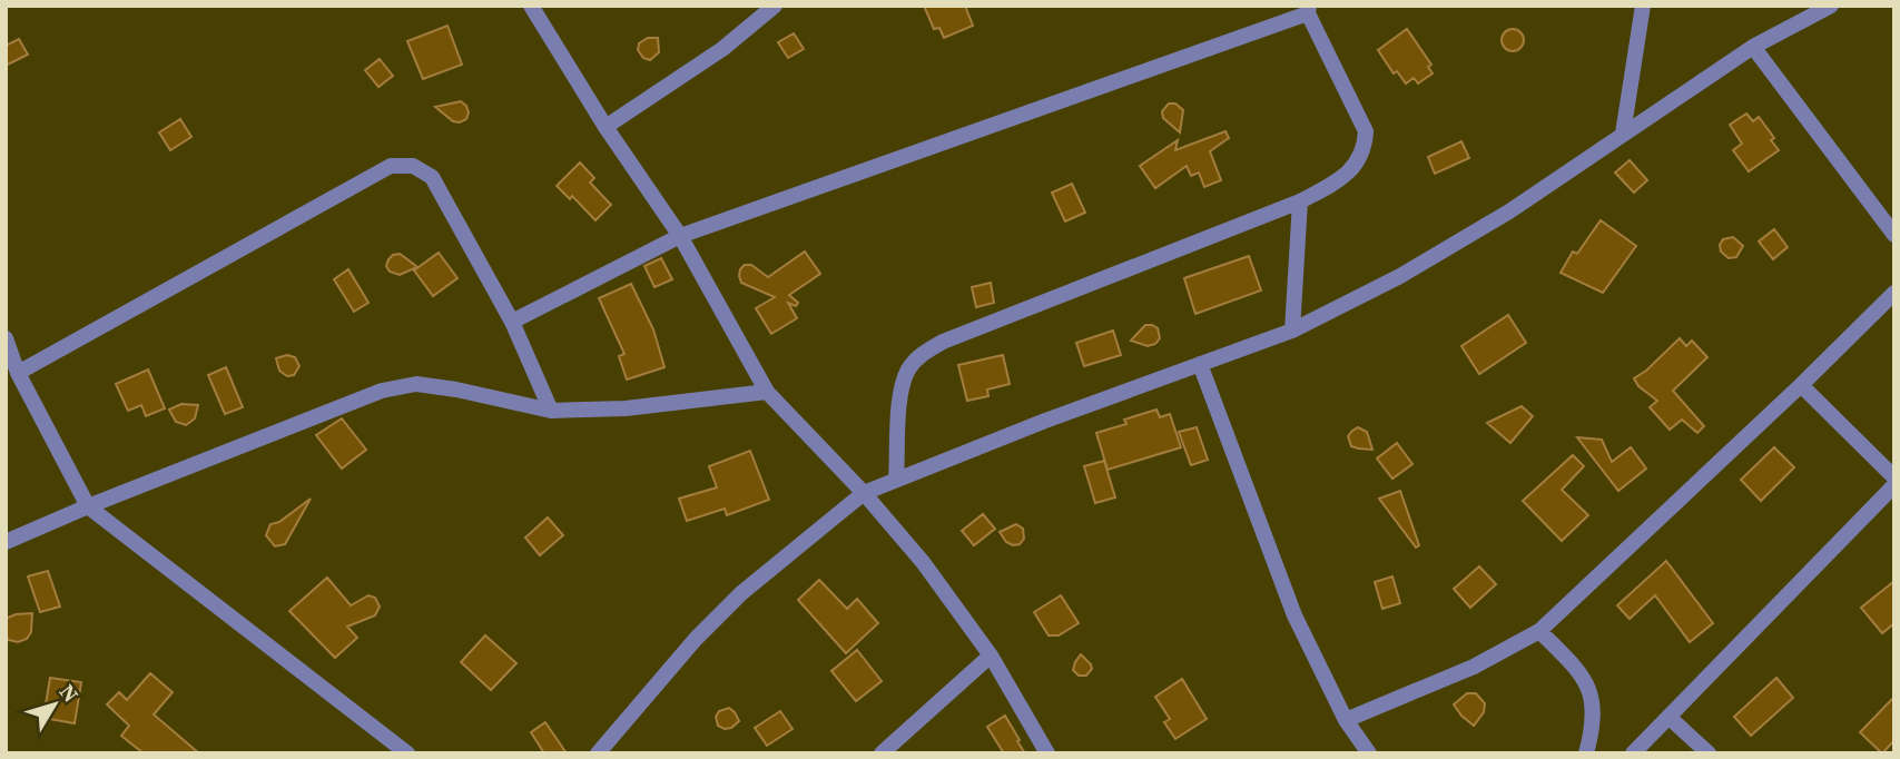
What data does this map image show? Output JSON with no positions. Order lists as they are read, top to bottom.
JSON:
{
  "north": "top right"
}
